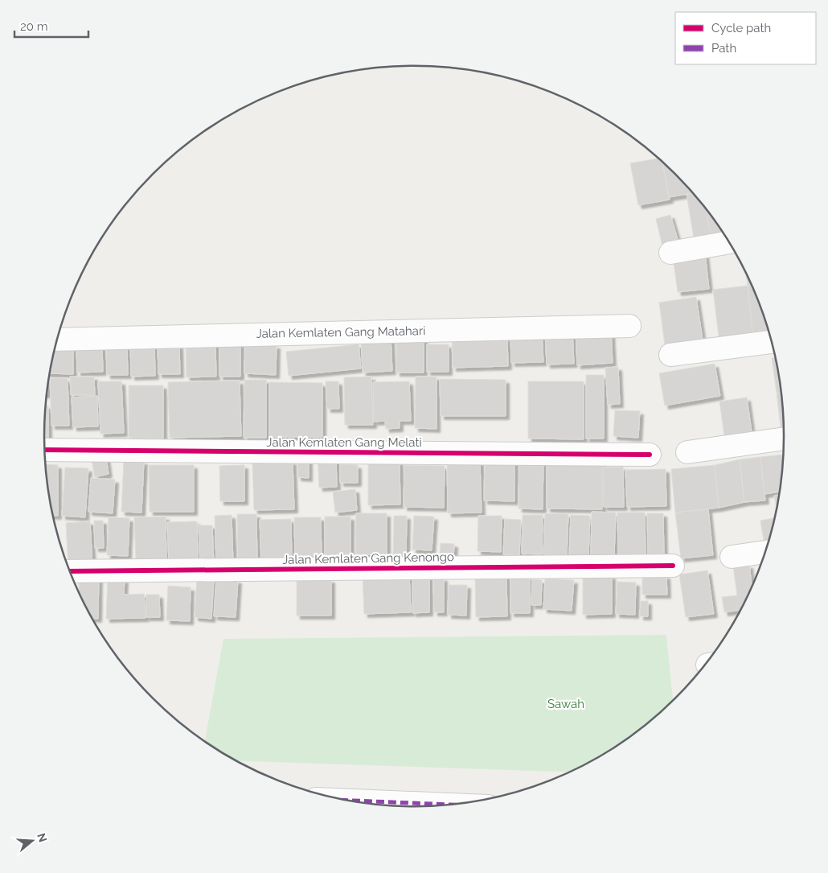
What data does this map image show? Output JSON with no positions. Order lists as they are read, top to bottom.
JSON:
{
  "streets": {
    "street": ["Jalan Kemlaten Gang Matahari", "Jalan Kemlaten Gang Melati", "Jalan Kemlaten Gang Kenongo"]
  },
  "parks": ["Sawah"],
  "legend": ["Cycle path", "Path"],
  "scale_bar": "20 m",
  "north": "right"
}
